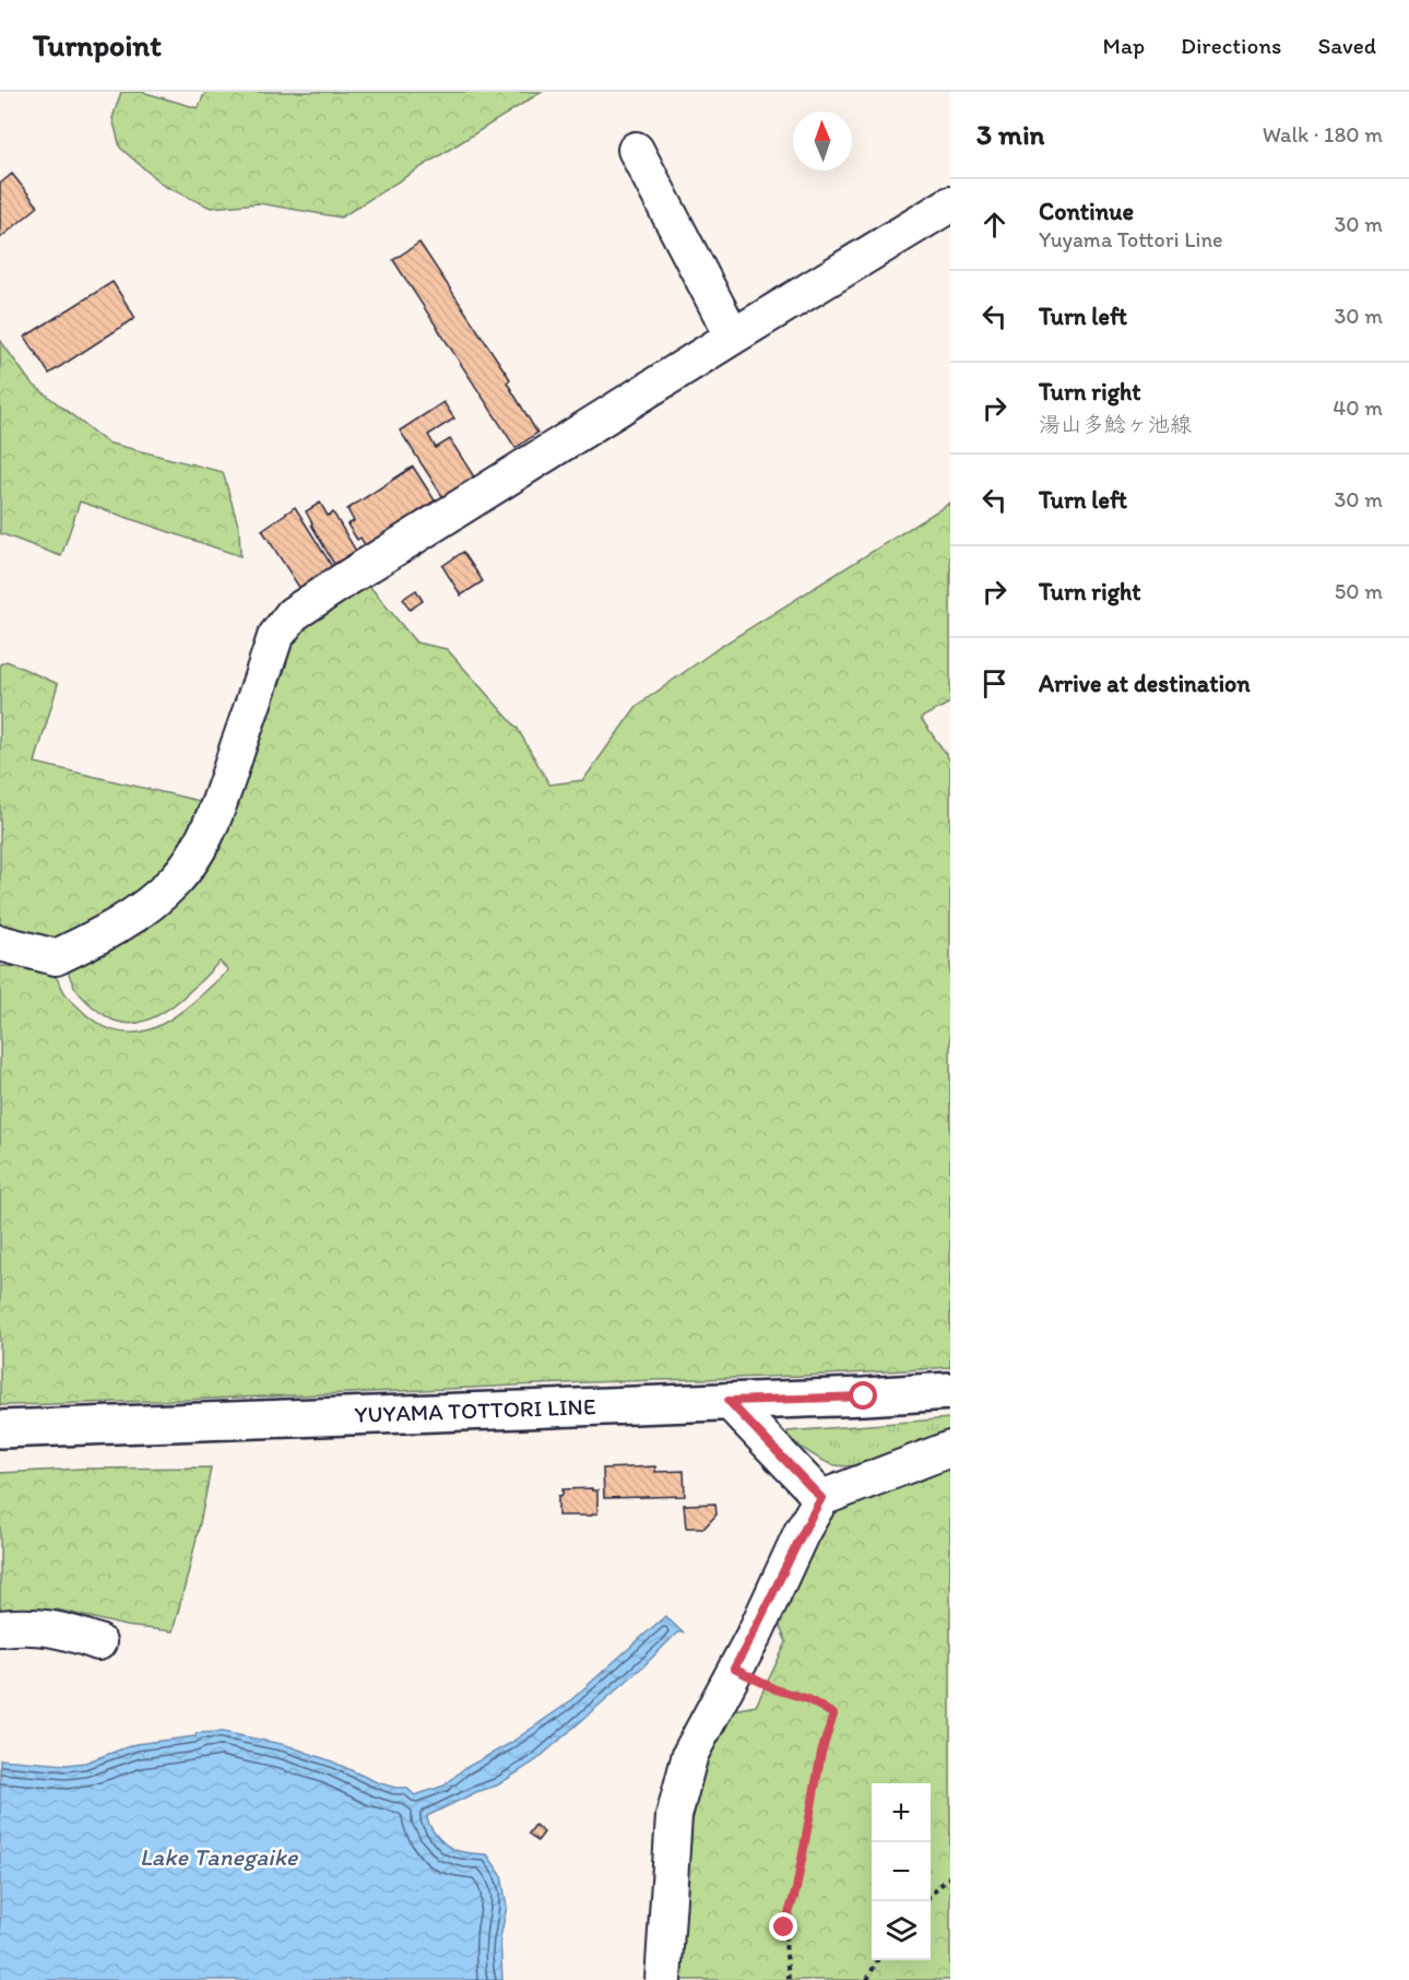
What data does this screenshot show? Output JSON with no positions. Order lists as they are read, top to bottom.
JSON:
{
  "streets": {
    "main road": ["YUYAMA TOTTORI LINE"]
  },
  "water": ["Lake Tanegaike"],
  "north": "top",
  "page": {
    "header": "Turnpoint",
    "nav": ["Map", "Directions", "Saved"],
    "heading": ["3 min", "Walk · 180 m"],
    "list": [
      ["Continue", "Yuyama Tottori Line", "30 m"],
      ["Turn left", "30 m"],
      ["Turn right", "湯山多鯰ヶ池線", "40 m"],
      ["Turn left", "30 m"],
      ["Turn right", "50 m"],
      "Arrive at destination"
    ],
    "map_buttons": ["+", "−"]
  }
}
